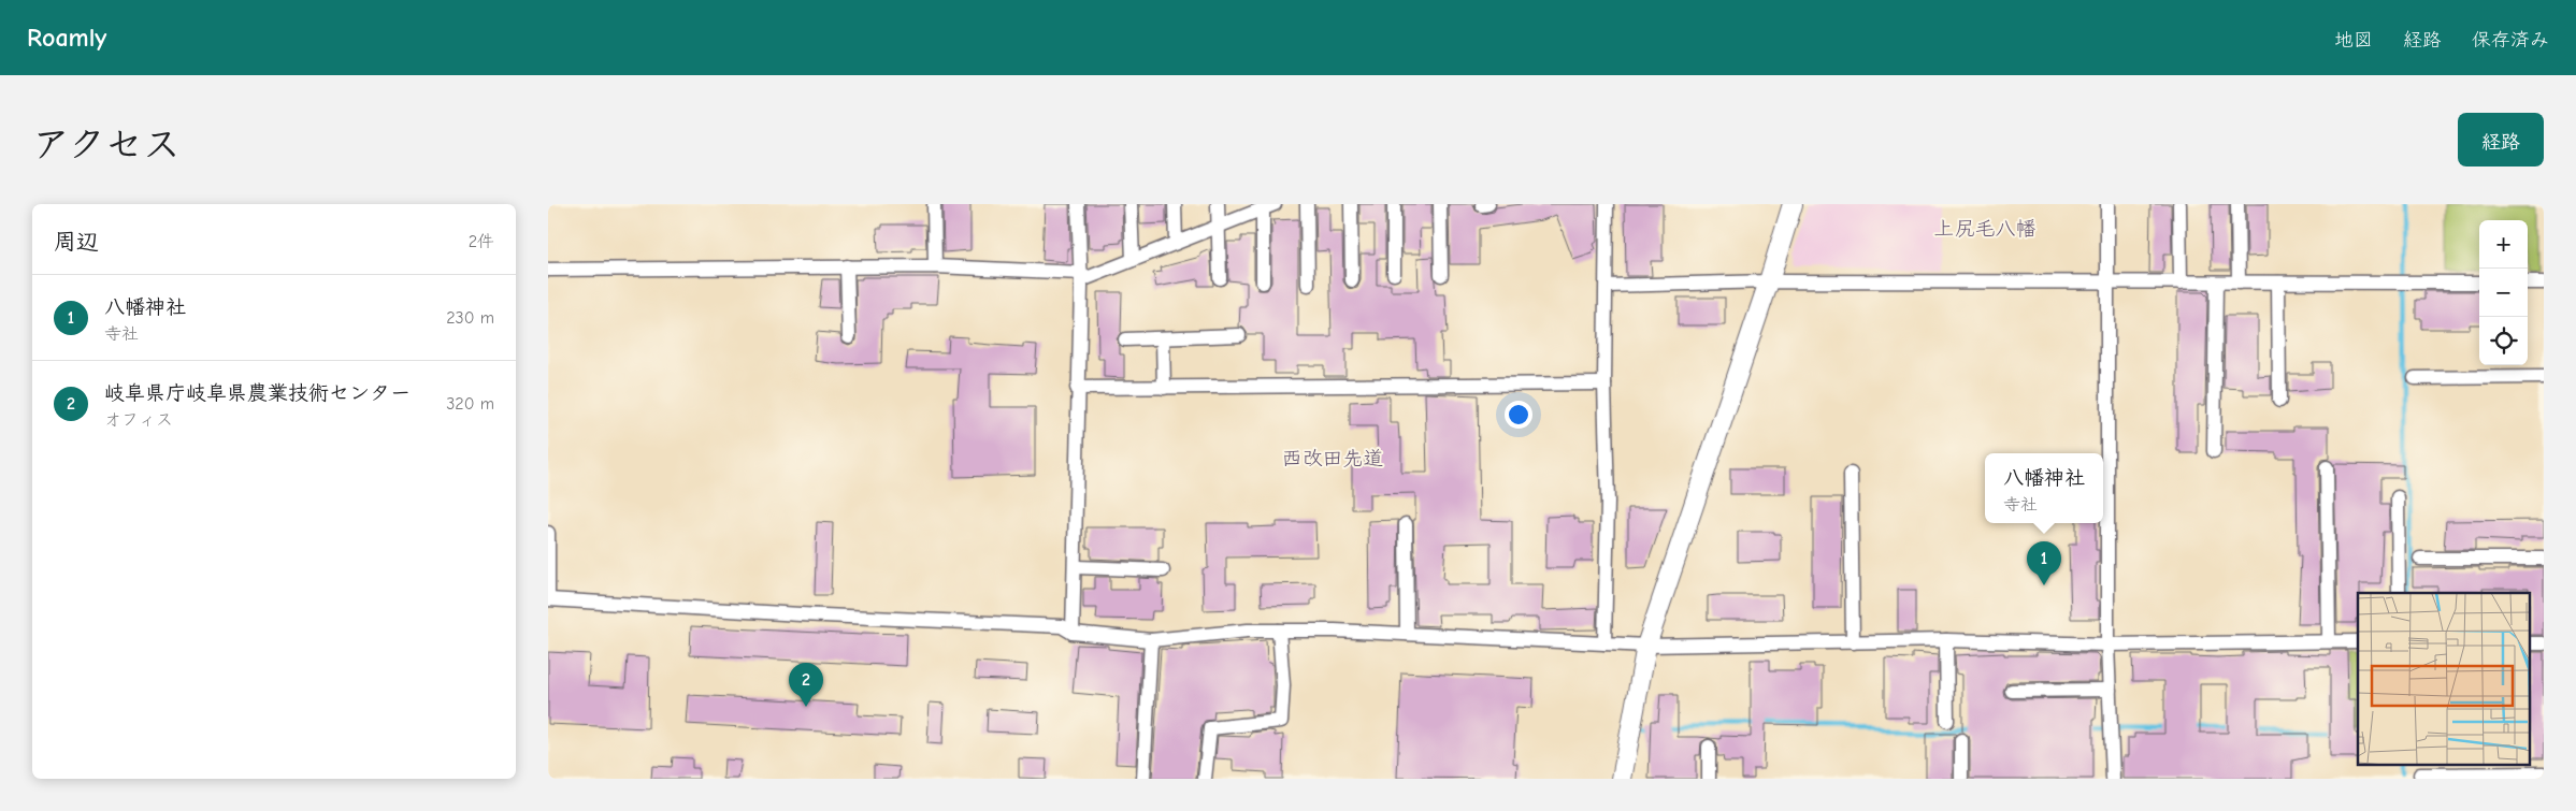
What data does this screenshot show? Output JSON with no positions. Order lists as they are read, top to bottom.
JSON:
{
  "districts": ["上尻毛八幡", "西改田先道"],
  "page": {
    "header": "Roamly",
    "nav": ["地図", "経路", "保存済み"],
    "title": "アクセス",
    "buttons": "経路",
    "heading": ["周辺", "2件"],
    "map_buttons": ["+", "−"],
    "list": [
      {
        "mark": "1",
        "name": "八幡神社",
        "note": "寺社",
        "value": "230 m"
      },
      {
        "mark": "2",
        "name": "岐阜県庁岐阜県農業技術センター",
        "note": "オフィス",
        "value": "320 m"
      }
    ],
    "popup": ["八幡神社", "寺社"],
    "pins": ["1", "2"]
  }
}
